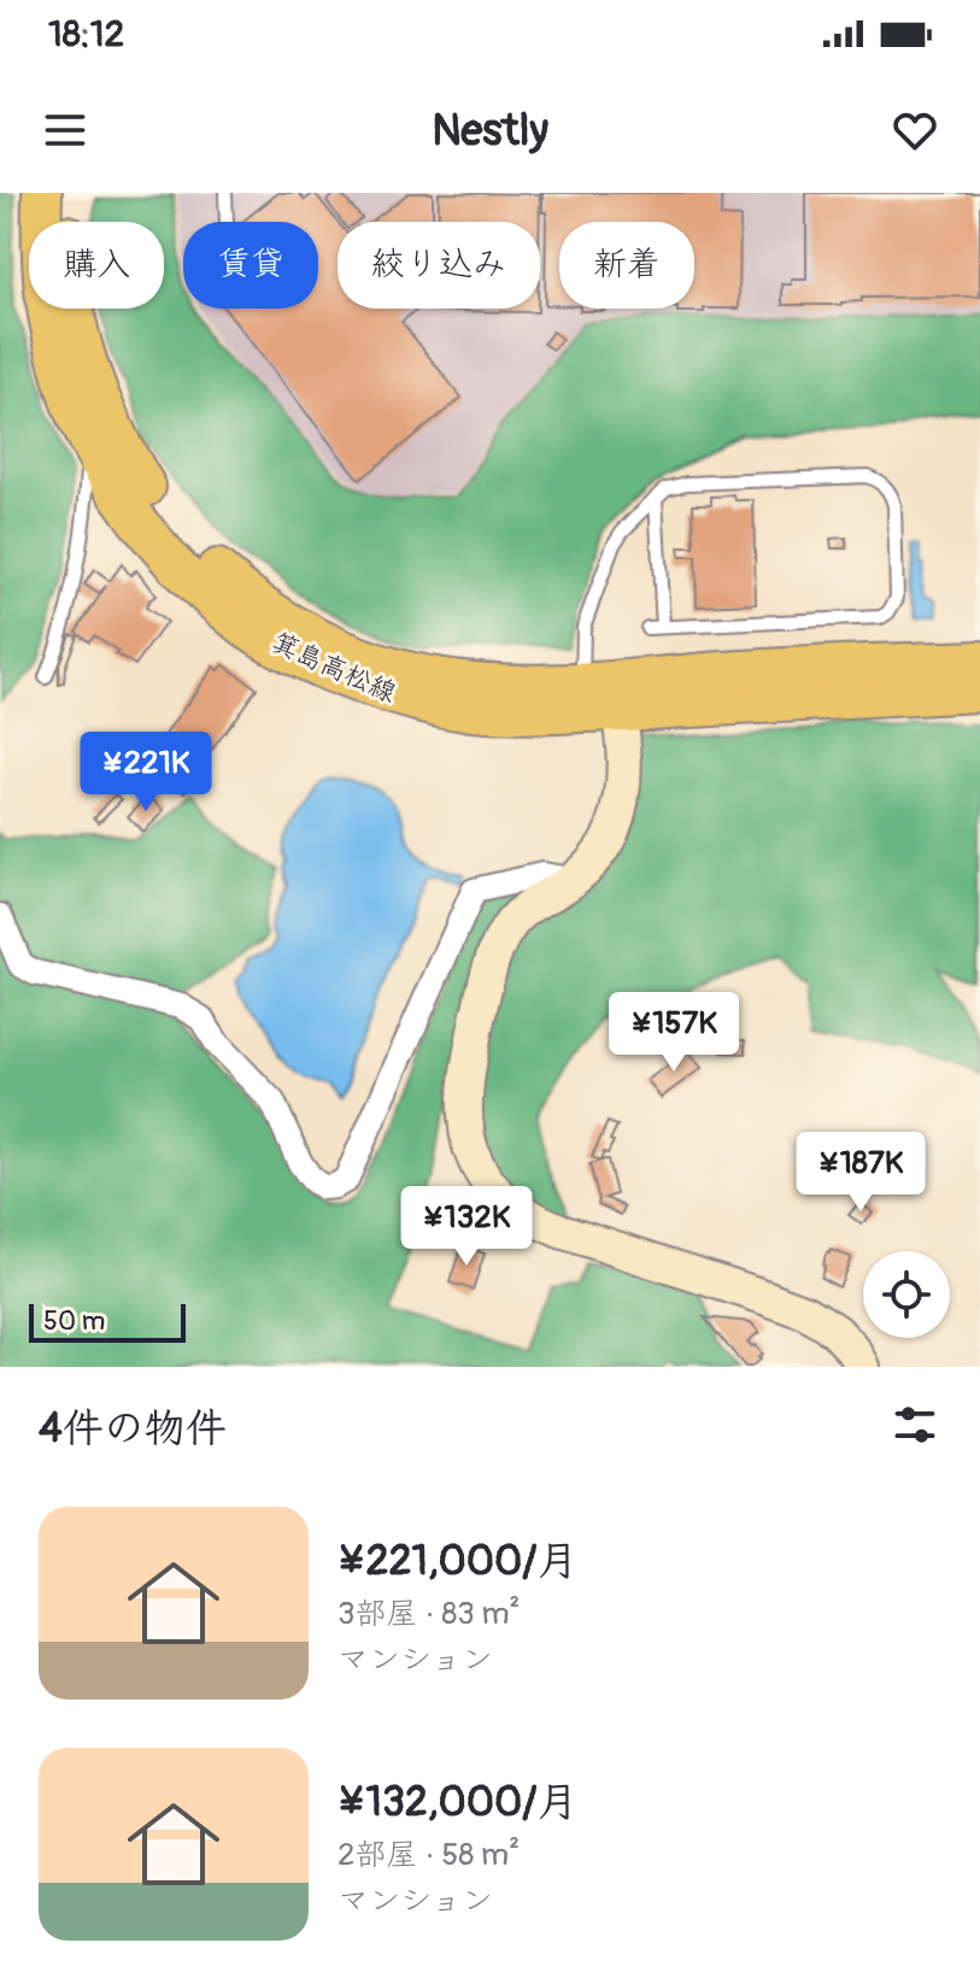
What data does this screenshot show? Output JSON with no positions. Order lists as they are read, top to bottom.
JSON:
{
  "streets": {
    "main road": ["箕島高松線"]
  },
  "scale_bar": "50 m",
  "page": {
    "status": "18:12",
    "header": "Nestly",
    "chip": [
      "購入",
      "賃貸",
      "絞り込み",
      "新着"
    ],
    "price": [
      "¥221K",
      "¥157K",
      "¥187K",
      "¥132K"
    ],
    "scale": "50 m",
    "heading": "4件の物件",
    "list": [
      {
        "name": "¥221,000/月",
        "note": "3部屋 · 83 m² · マンション"
      },
      {
        "name": "¥132,000/月",
        "note": "2部屋 · 58 m² · マンション"
      }
    ]
  }
}
